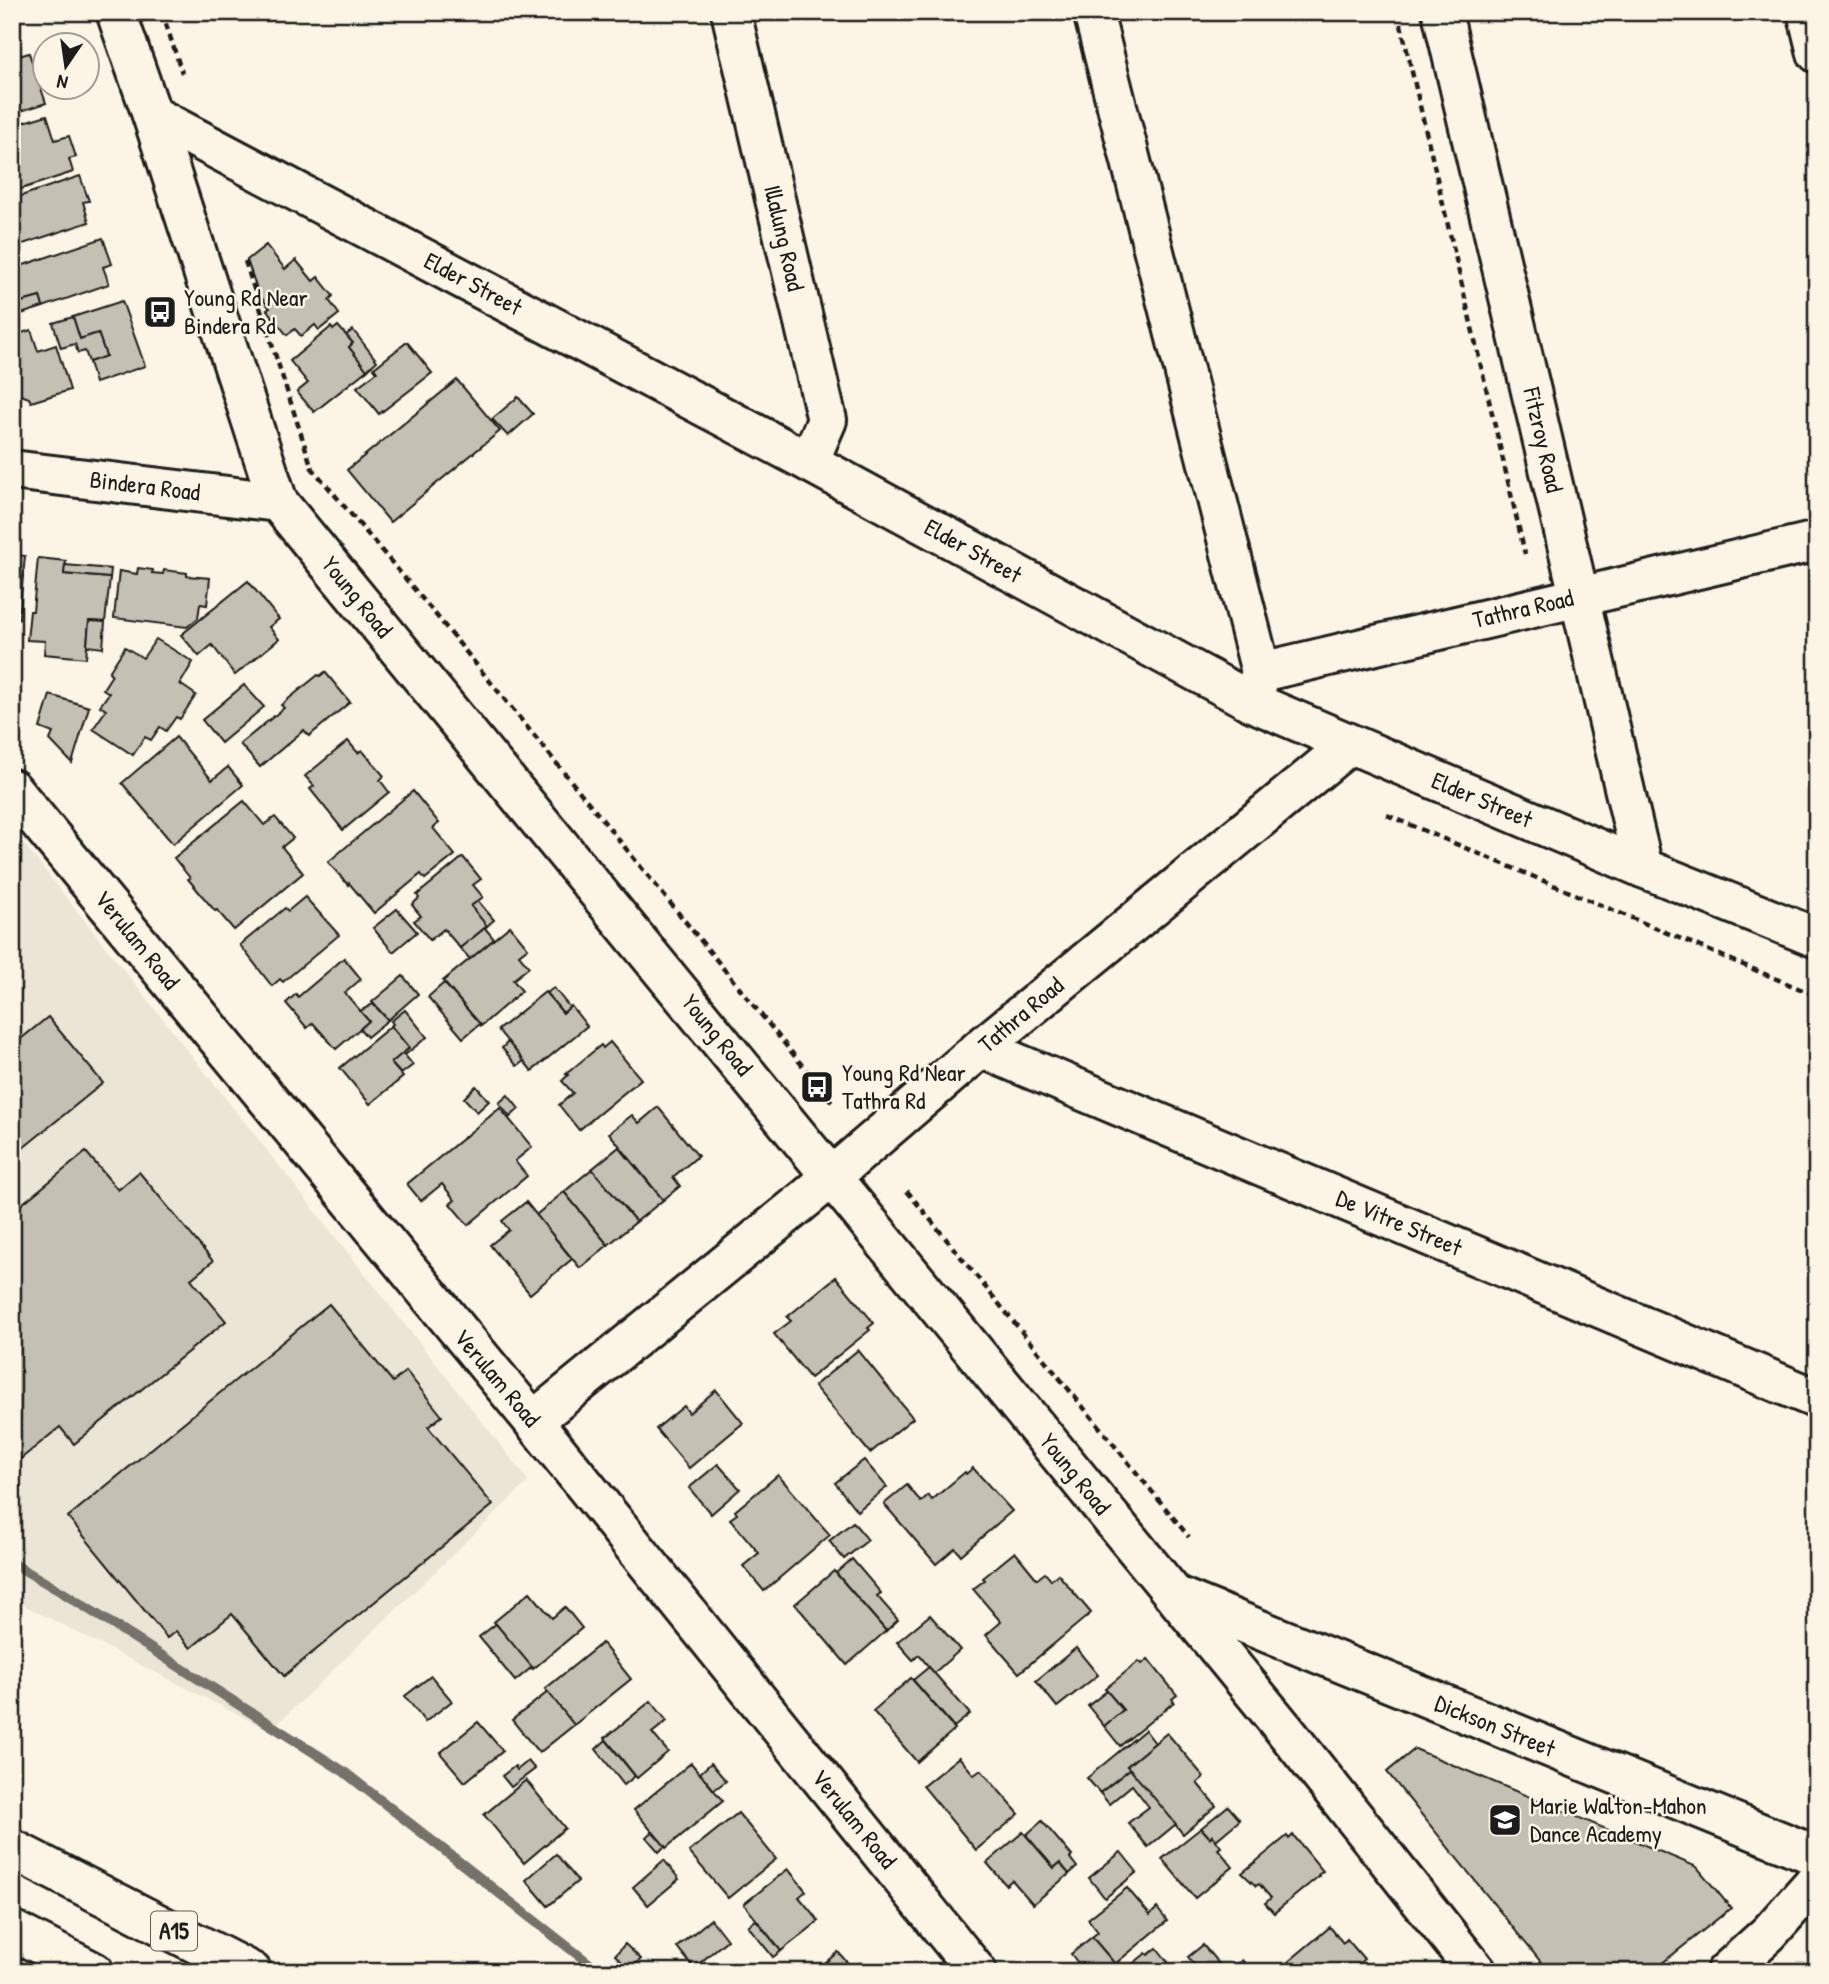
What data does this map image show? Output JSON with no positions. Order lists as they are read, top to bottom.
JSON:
{
  "streets": {
    "main road": [
      "Illalung Road",
      "Elder Street",
      "Fitzroy Road",
      "Bindera Road",
      "Young Road",
      "Tathra Road",
      "Verulam Road",
      "De Vitre Street",
      "Dickson Street",
      "A15"
    ]
  },
  "crossings": [
    ["Illalung Road", "Elder Street"],
    ["Elder Street", "Fitzroy Road"],
    ["Elder Street", "Young Road"],
    ["Elder Street", "Tathra Road"],
    ["Fitzroy Road", "Tathra Road"],
    ["Bindera Road", "Young Road"],
    ["Young Road", "Tathra Road"],
    ["Young Road", "Dickson Street"],
    ["Tathra Road", "Verulam Road"],
    ["Tathra Road", "De Vitre Street"]
  ],
  "places": {
    "bus stop": ["Young Rd Near Bindera Rd", "Young Rd Near Tathra Rd"],
    "school or university": ["Marie Walton-Mahon Dance Academy"]
  },
  "north": "bottom"
}
